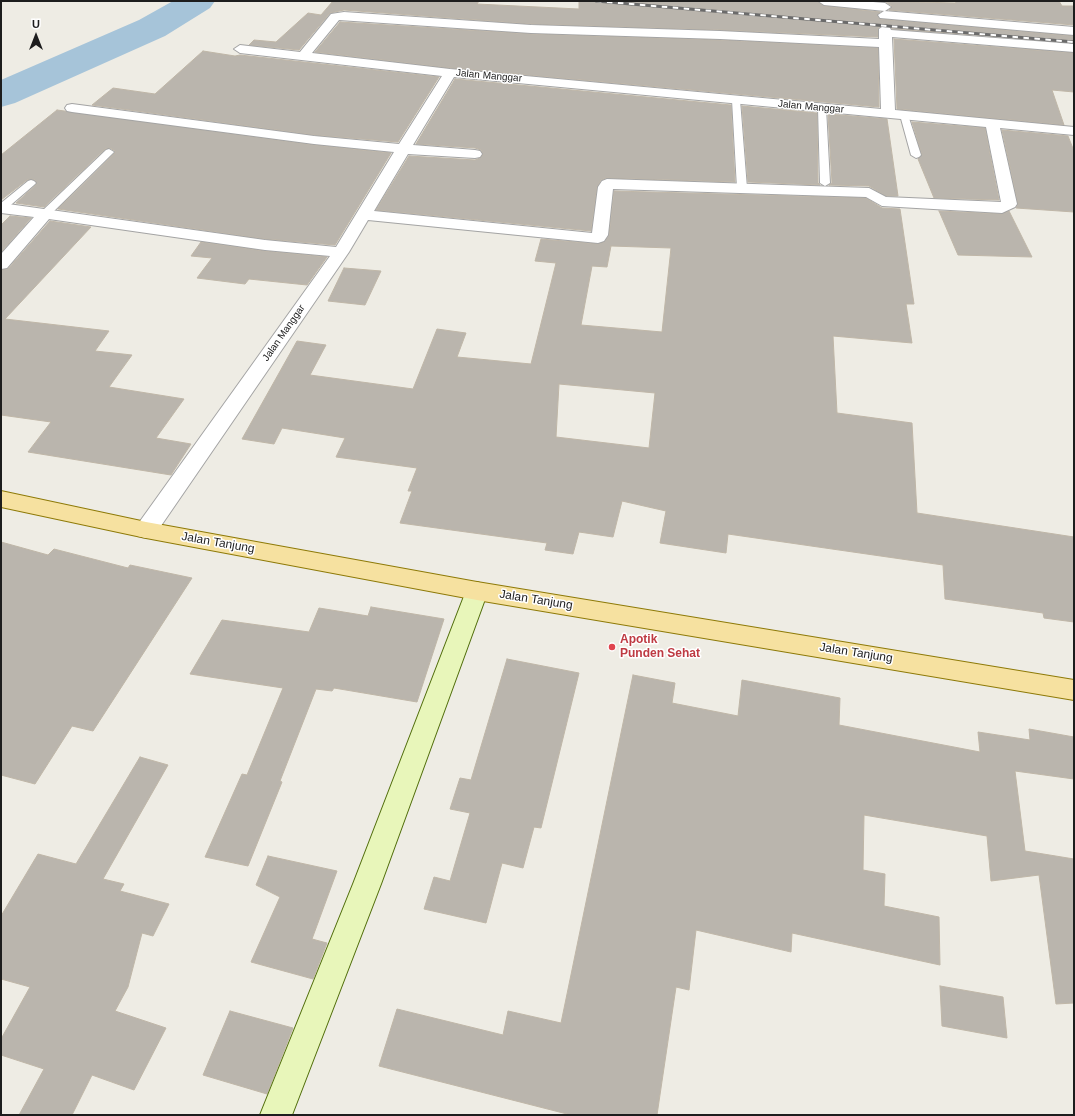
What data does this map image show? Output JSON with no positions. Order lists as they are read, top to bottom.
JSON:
{
  "streets": {
    "main road": ["Jalan Tanjung"],
    "street": ["Jalan Manggar"]
  },
  "crossings": [
    ["Jalan Manggar", "Jalan Tanjung"]
  ],
  "places": ["Apotik Punden Sehat"],
  "north": "top"
}
